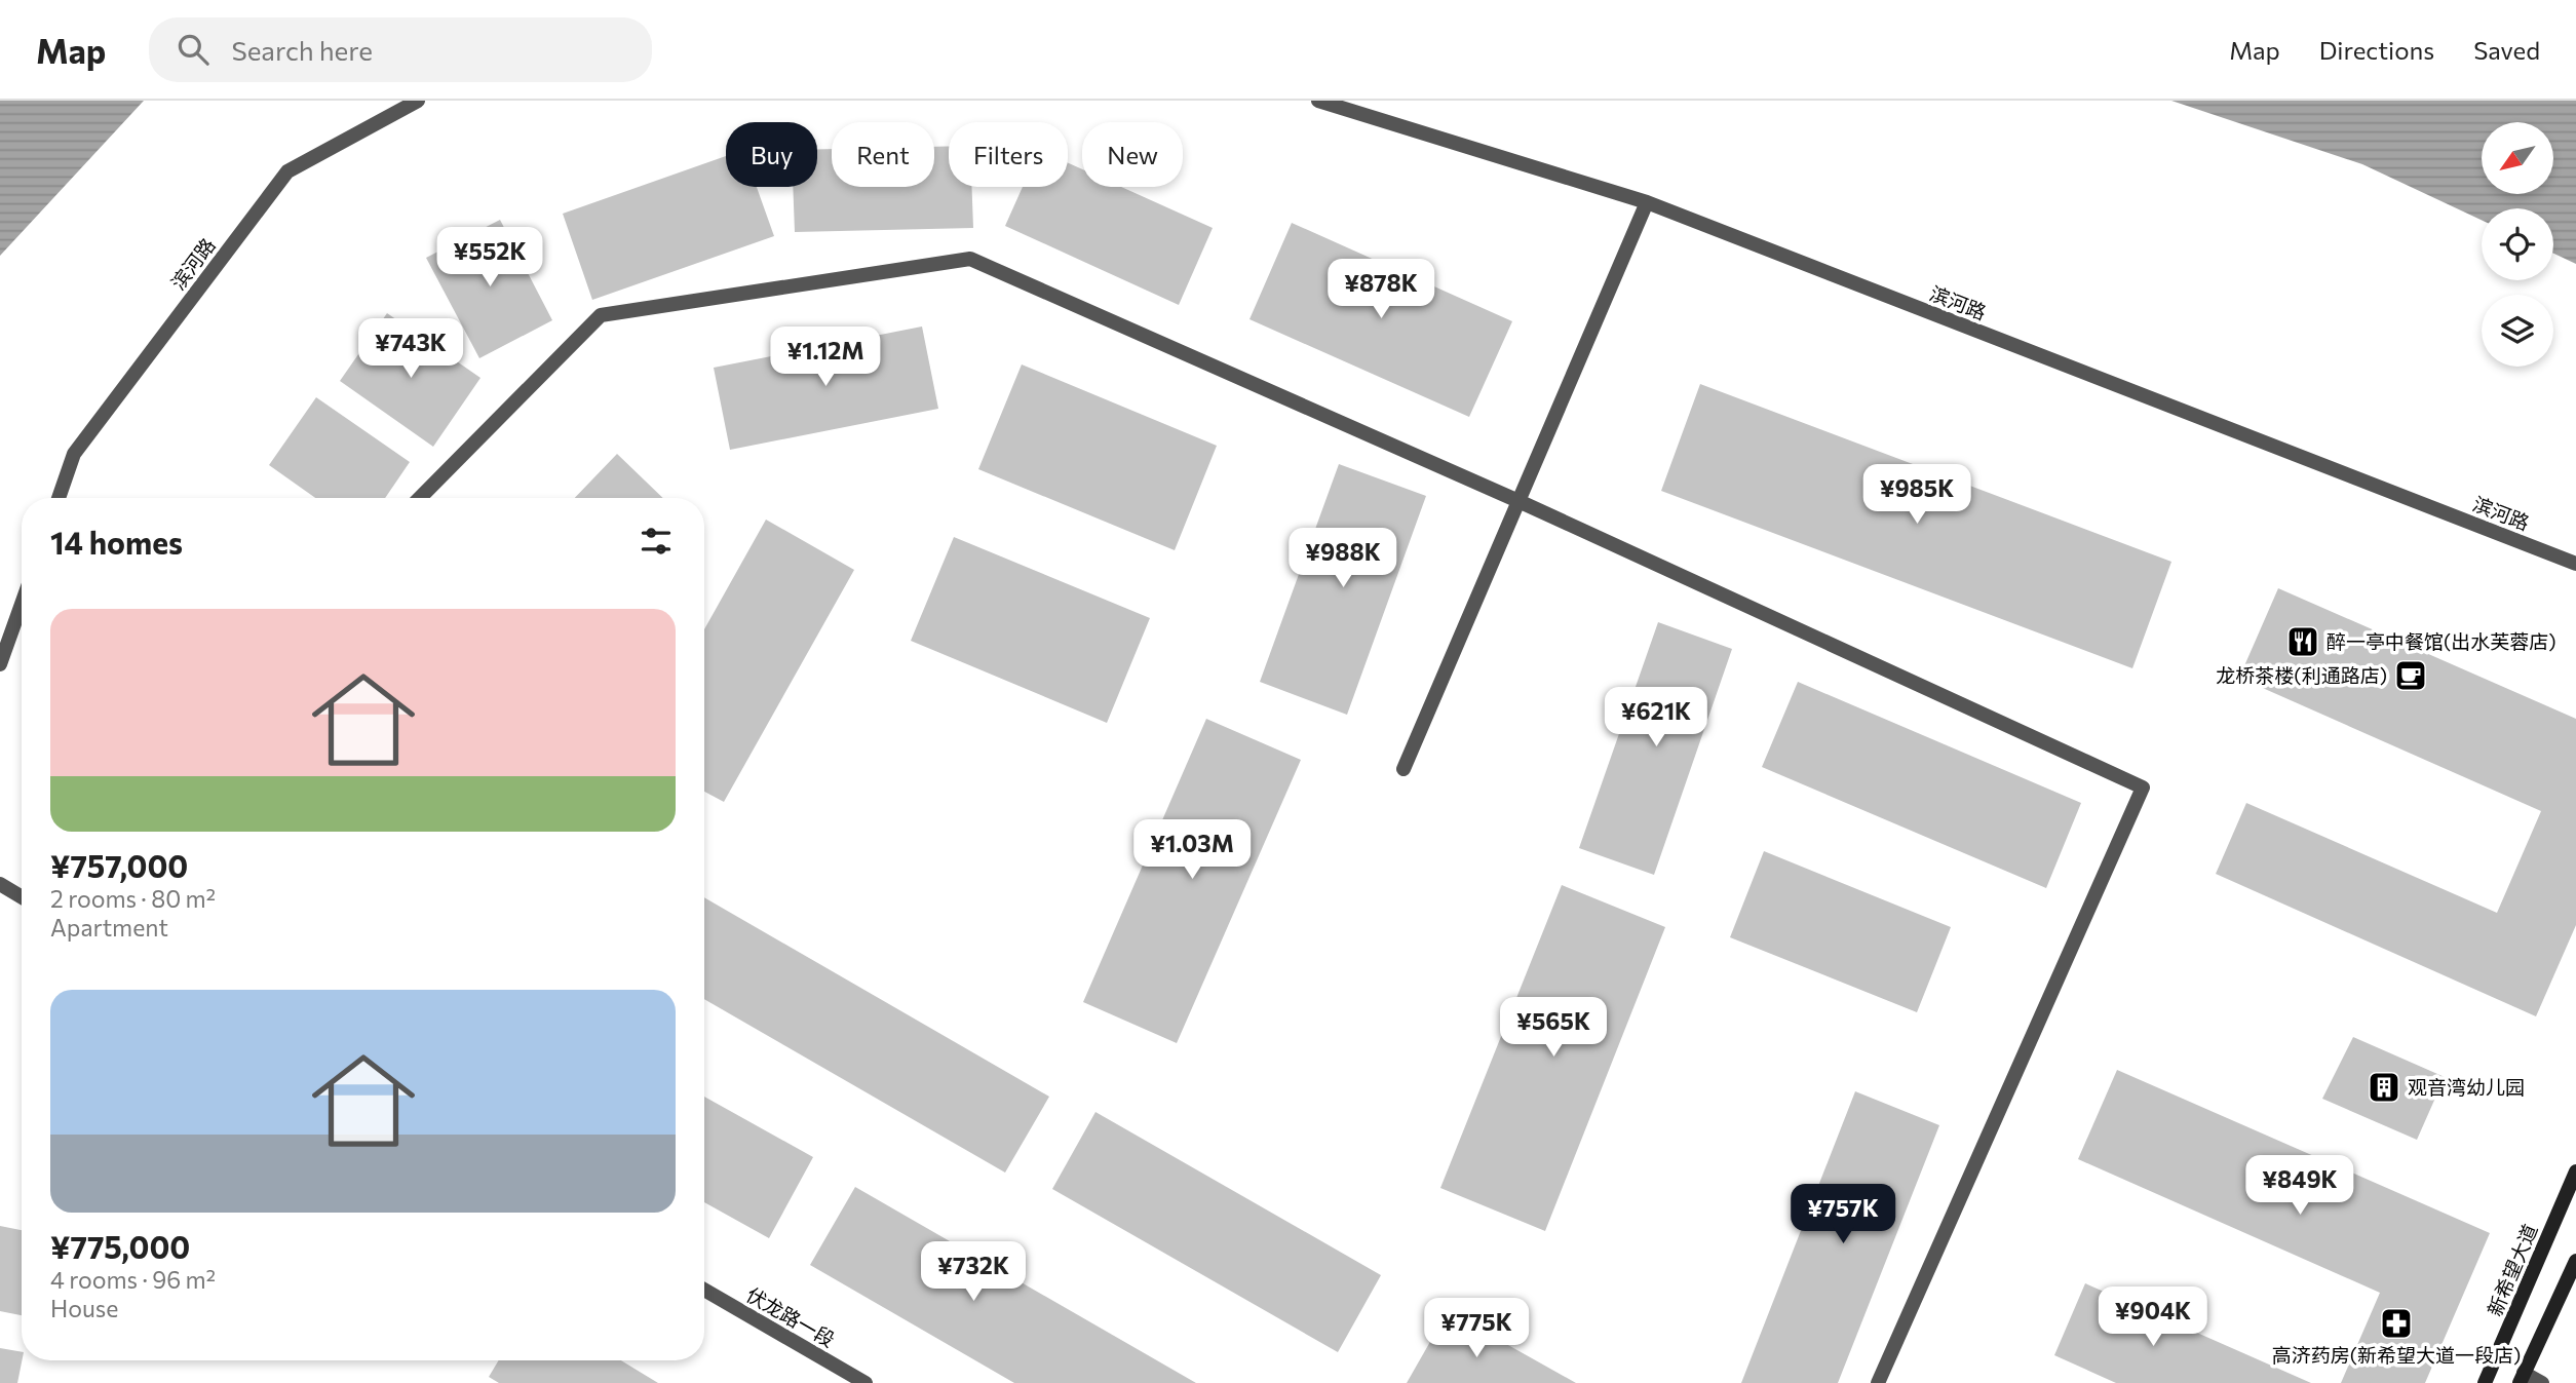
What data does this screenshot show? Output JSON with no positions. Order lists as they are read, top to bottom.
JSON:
{
  "streets": {
    "street": ["滨河路", "新希望大道", "伏龙路一段"]
  },
  "places": {
    "restaurant": ["醉一亭中餐馆(出水芙蓉店)"],
    "cafe": ["龙桥茶楼(利通路店)"],
    "building": ["观音湾幼儿园"],
    "pharmacy": ["高济药房(新希望大道一段店)"]
  },
  "north": "bottom left",
  "page": {
    "header": "Map",
    "search": "Search here",
    "nav": ["Map", "Directions", "Saved"],
    "chip": [
      "Buy",
      "Rent",
      "Filters",
      "New"
    ],
    "price": [
      "¥552K",
      "¥878K",
      "¥743K",
      "¥1.12M",
      "¥985K",
      "¥988K",
      "¥621K",
      "¥1.03M",
      "¥565K",
      "¥849K",
      "¥757K",
      "¥732K",
      "¥904K",
      "¥775K"
    ],
    "heading": "14 homes",
    "list": [
      {
        "name": "¥757,000",
        "note": "2 rooms · 80 m² · Apartment"
      },
      {
        "name": "¥775,000",
        "note": "4 rooms · 96 m² · House"
      }
    ]
  }
}
